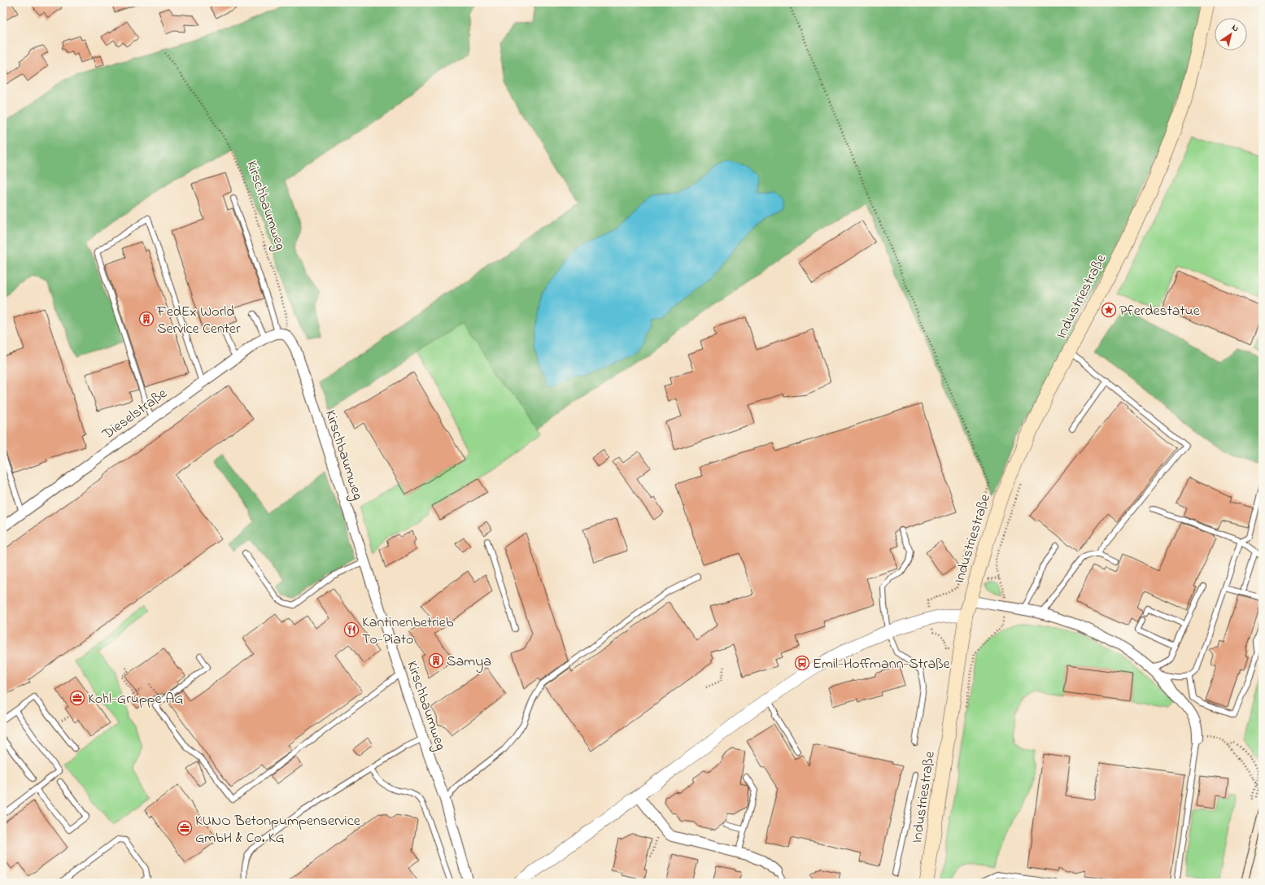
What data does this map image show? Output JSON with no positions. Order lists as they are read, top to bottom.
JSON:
{
  "streets": {
    "main road": ["Industriestraße"],
    "street": ["Kirschbaumweg", "Dieselstraße"]
  },
  "crossings": [
    ["Kirschbaumweg", "Dieselstraße"]
  ],
  "places": {
    "place": ["Pferdestatue"],
    "building": ["FedEx World Service Center", "Samya"],
    "restaurant": ["Kantinenbetrieb To-Piato"],
    "bus stop": ["Emil-Hoffmann-Straße"],
    "office": ["Kohl-Gruppe AG", "KUNO Betonpumpenservice GmbH & Co. KG"]
  },
  "north": "top right"
}
